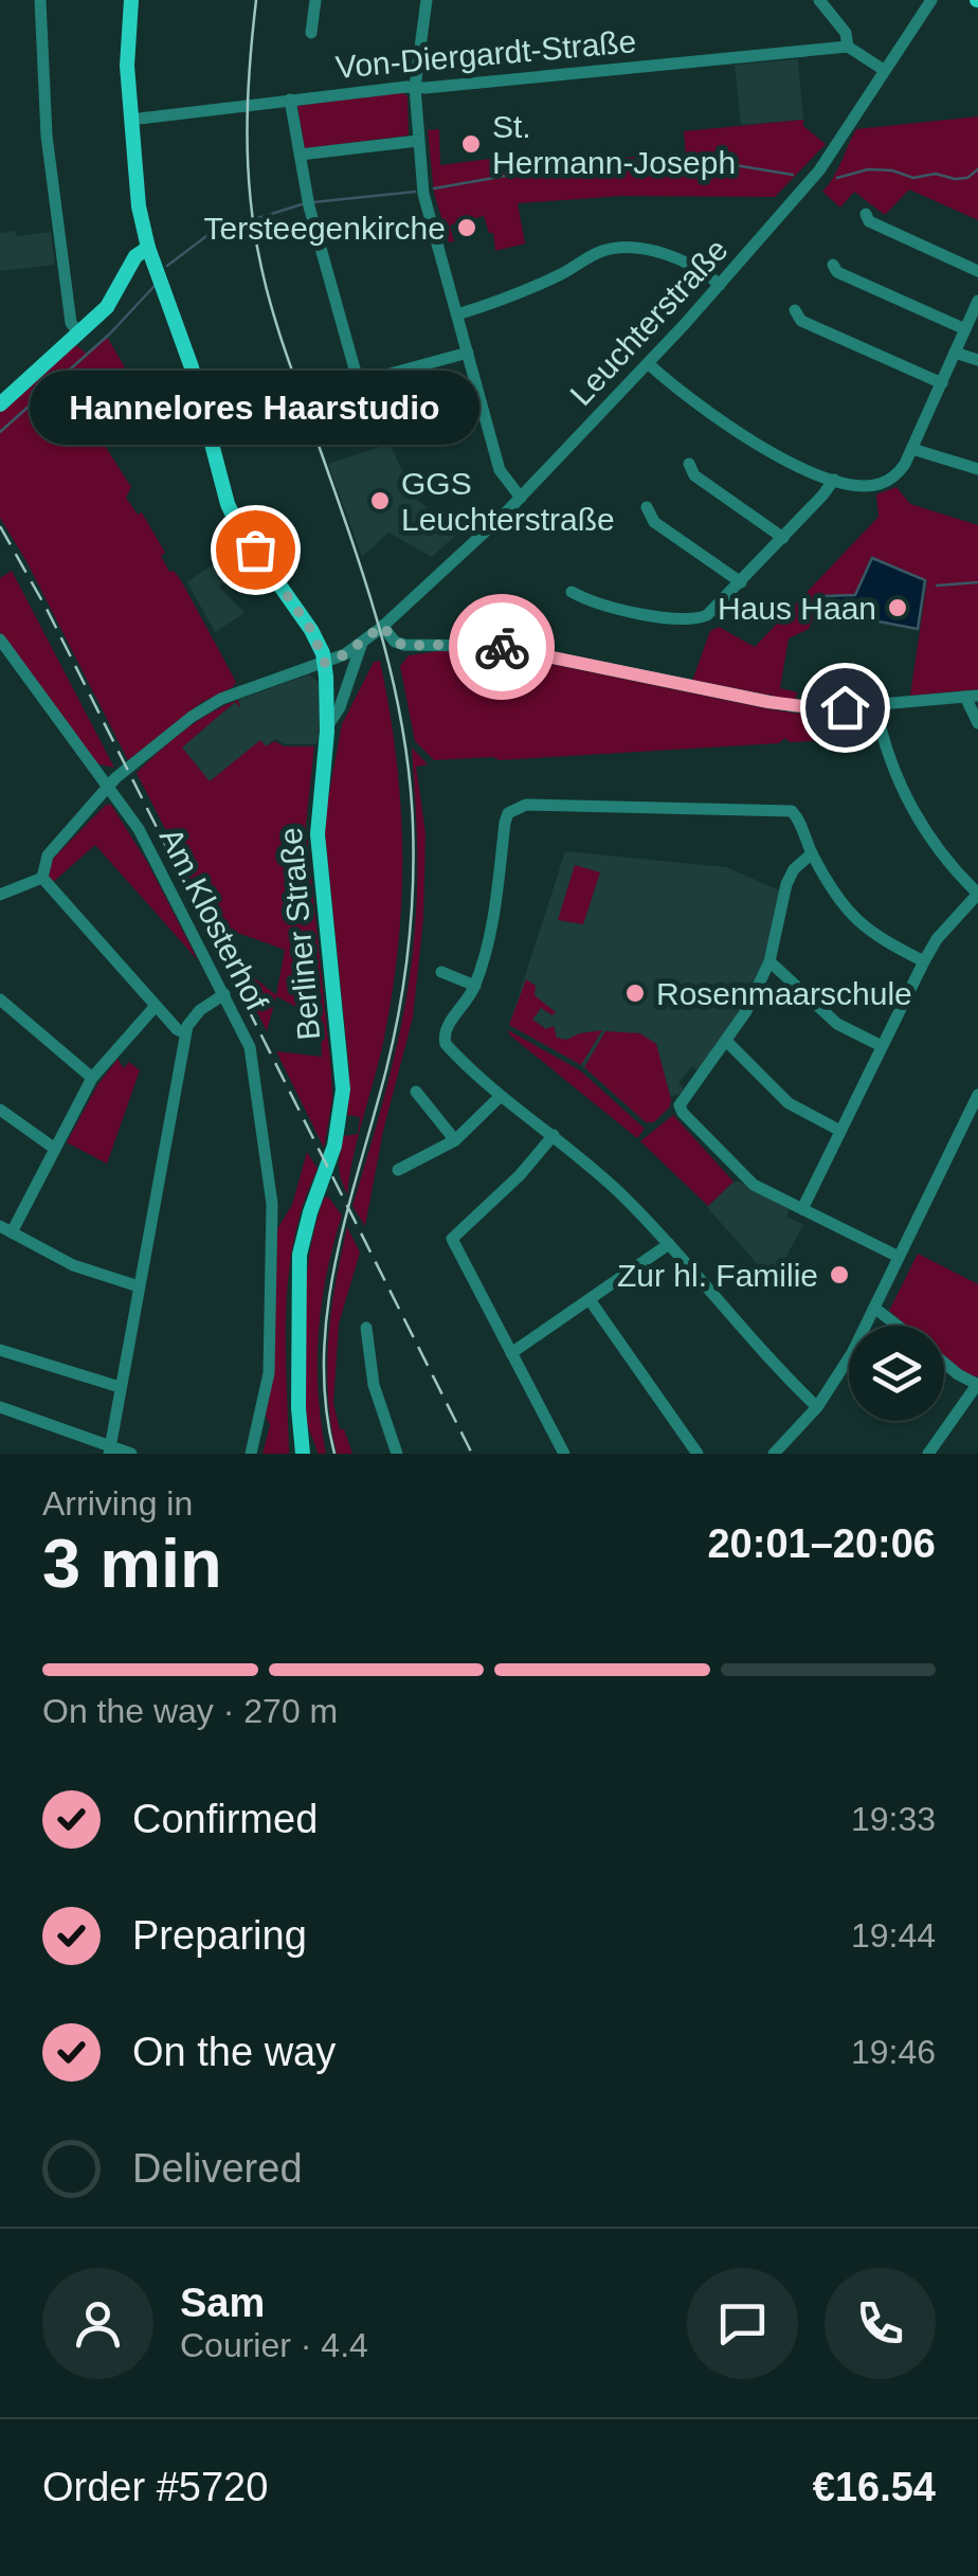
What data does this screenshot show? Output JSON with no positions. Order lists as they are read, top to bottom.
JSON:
{
  "streets": {
    "main road": ["Berliner Straße"],
    "street": ["Von-Diergardt-Straße", "Leuchterstraße", "Am Klosterhof"]
  },
  "crossings": [
    ["Von-Diergardt-Straße", "Berliner Straße"],
    ["Leuchterstraße", "Am Klosterhof"],
    ["Leuchterstraße", "Berliner Straße"]
  ],
  "places": [
    "St. Hermann-Joseph",
    "Tersteegenkirche",
    "GGS Leuchterstraße",
    "Hannelores Haarstudio",
    "Haus Haan",
    "Rosenmaarschule",
    "Zur hl. Familie"
  ],
  "page": {
    "bubble": "Hannelores Haarstudio",
    "heading": ["3 min", "Arriving in", "20:01–20:06"],
    "panel": [
      "Sam",
      "Courier · 4.4",
      "Order #5720",
      "€16.54"
    ],
    "bar": "On the way · 270 m",
    "list": [
      ["Confirmed", "19:33"],
      ["Preparing", "19:44"],
      ["On the way", "19:46"],
      "Delivered"
    ]
  }
}
